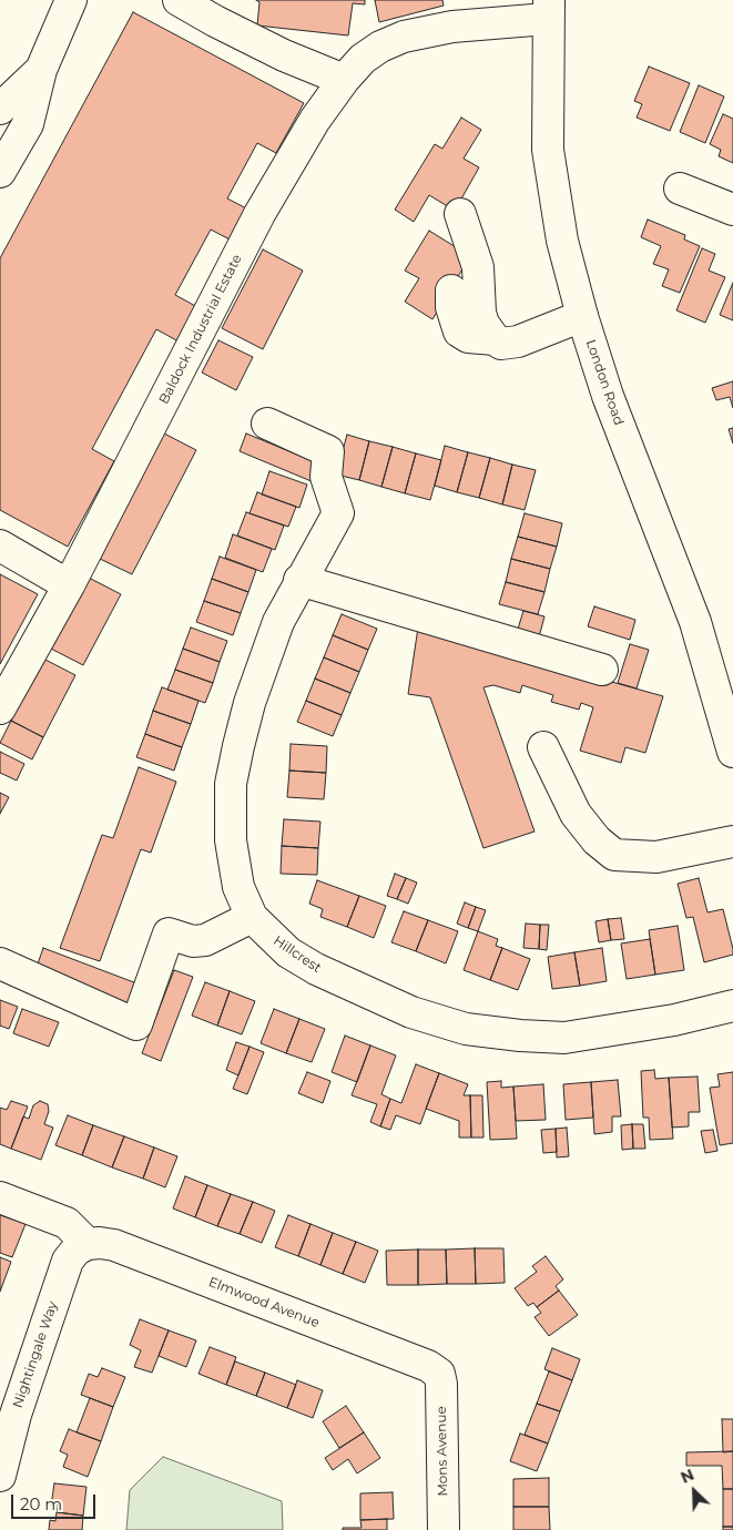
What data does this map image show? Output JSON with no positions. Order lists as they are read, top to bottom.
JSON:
{
  "streets": {
    "street": [
      "Baldock Industrial Estate",
      "London Road",
      "Hillcrest",
      "Elmwood Avenue",
      "Nightingale Way",
      "Mons Avenue"
    ]
  },
  "crossings": [
    ["Baldock Industrial Estate", "London Road"],
    ["Elmwood Avenue", "Nightingale Way"],
    ["Elmwood Avenue", "Mons Avenue"]
  ],
  "scale_bar": "20 m",
  "north": "top left"
}
